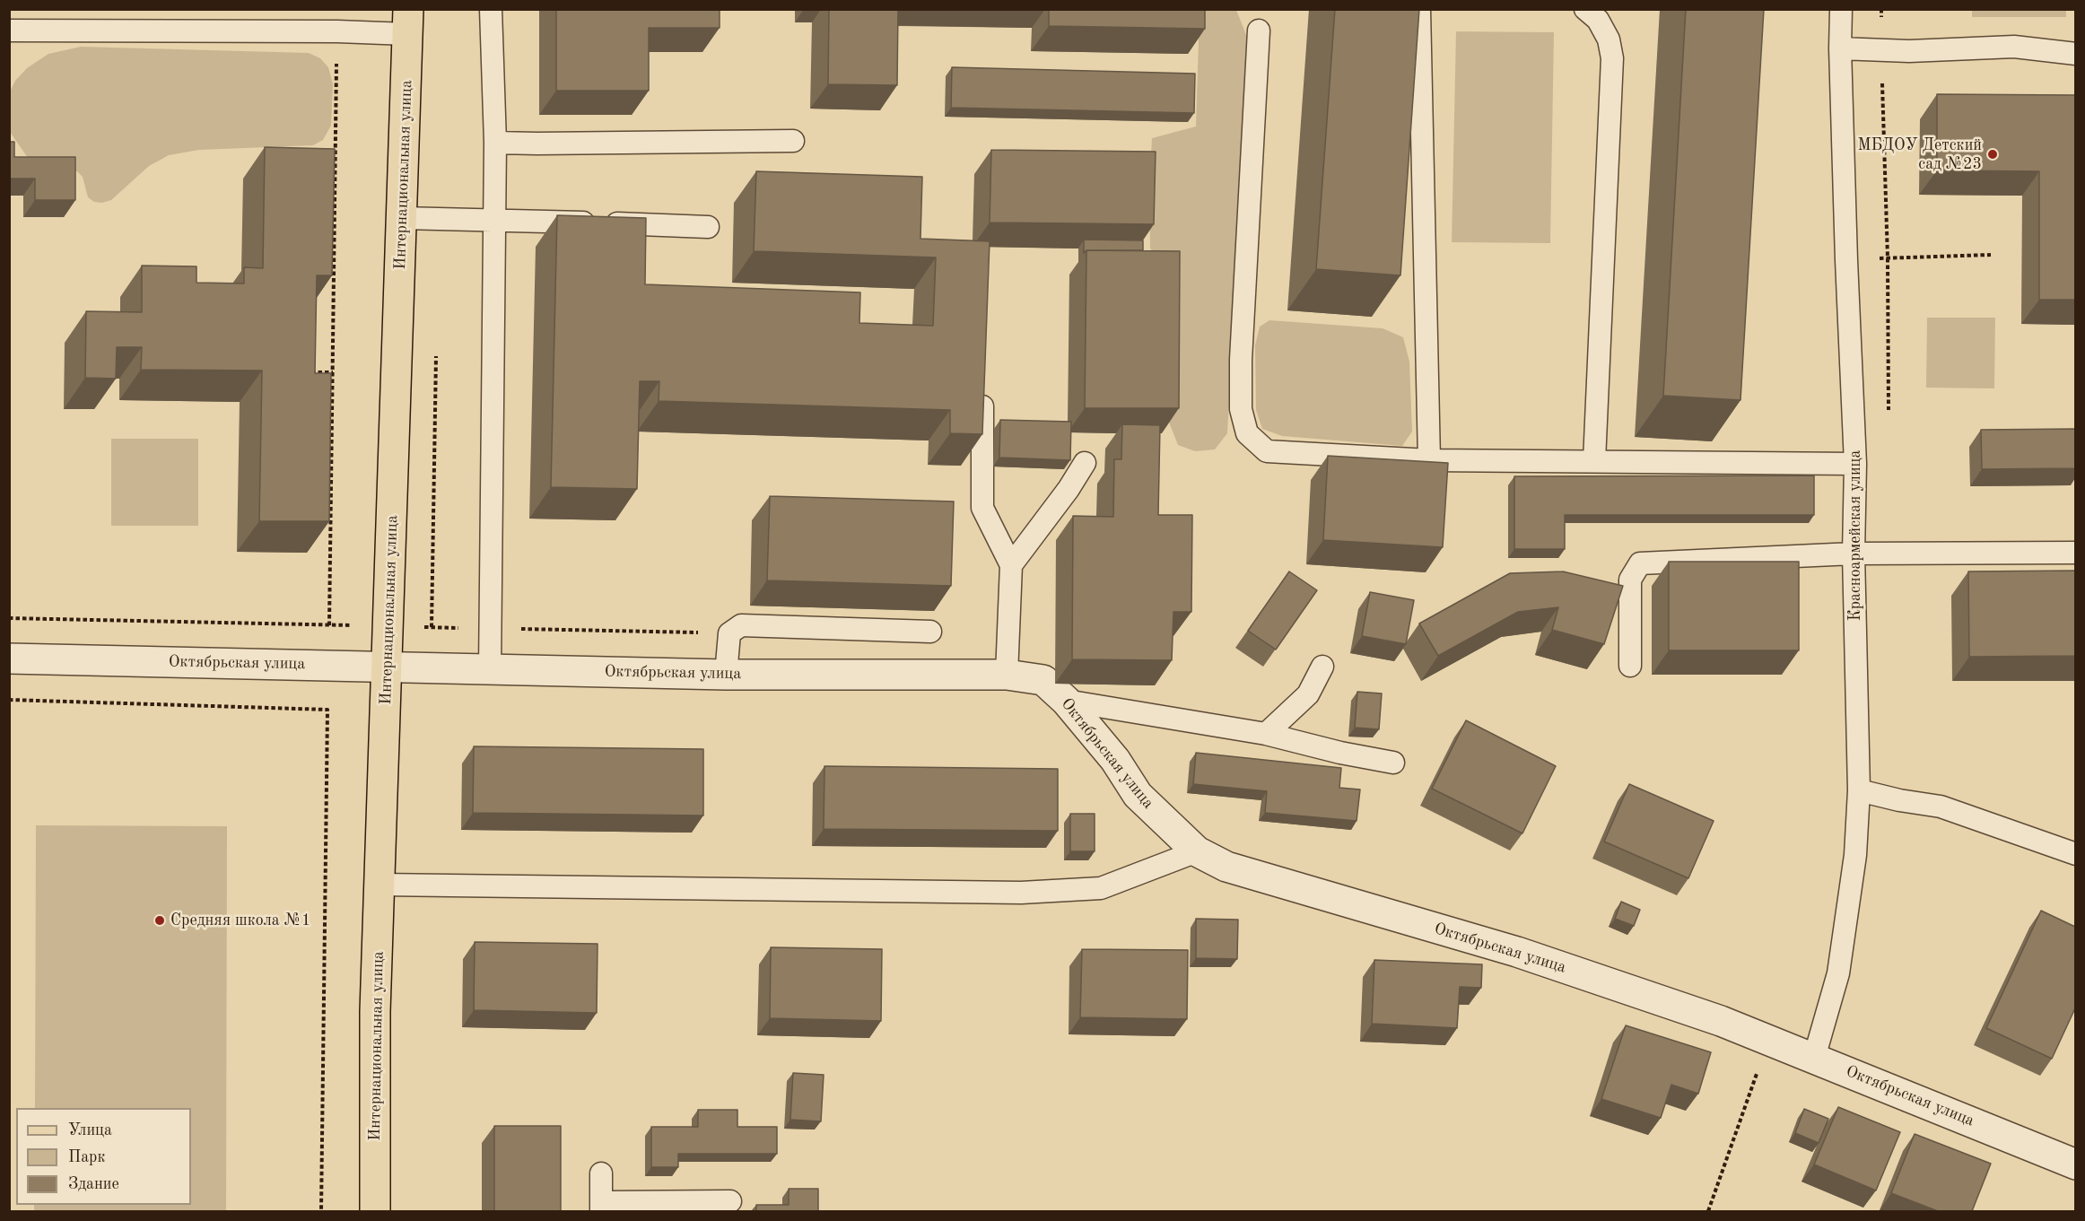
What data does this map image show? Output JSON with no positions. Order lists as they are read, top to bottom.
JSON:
{
  "streets": {
    "main road": ["Интернациональная улица"],
    "street": ["Октябрьская улица"],
    "lane": ["Красноармейская улица"]
  },
  "crossings": [
    ["Интернациональная улица", "Октябрьская улица"],
    ["Красноармейская улица", "Октябрьская улица"]
  ],
  "places": ["МБДОУ Детский сад №23", "Средняя школа №1"],
  "legend": ["Улица", "Парк", "Здание"]
}
